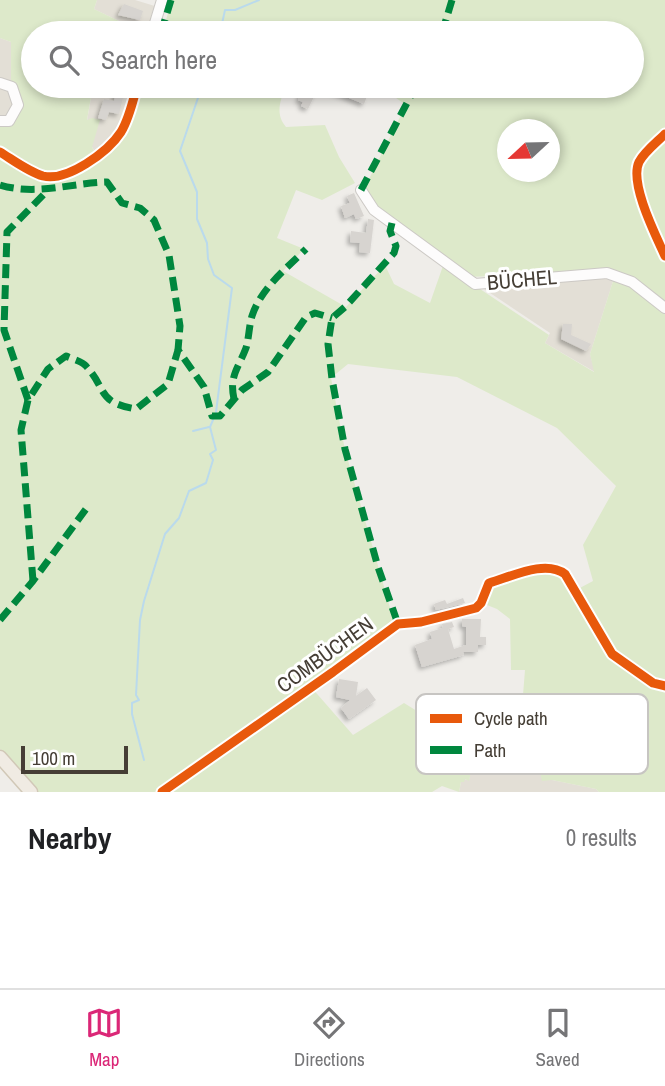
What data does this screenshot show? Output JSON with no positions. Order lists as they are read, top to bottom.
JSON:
{
  "streets": {
    "street": ["BÜCHEL", "COMBÜCHEN"]
  },
  "legend": ["Cycle path", "Path"],
  "scale_bar": "100 m",
  "north": "left",
  "page": {
    "search": "Search here",
    "scale": "100 m",
    "heading": ["Nearby", "0 results"],
    "nav": ["Map", "Directions", "Saved"]
  }
}
